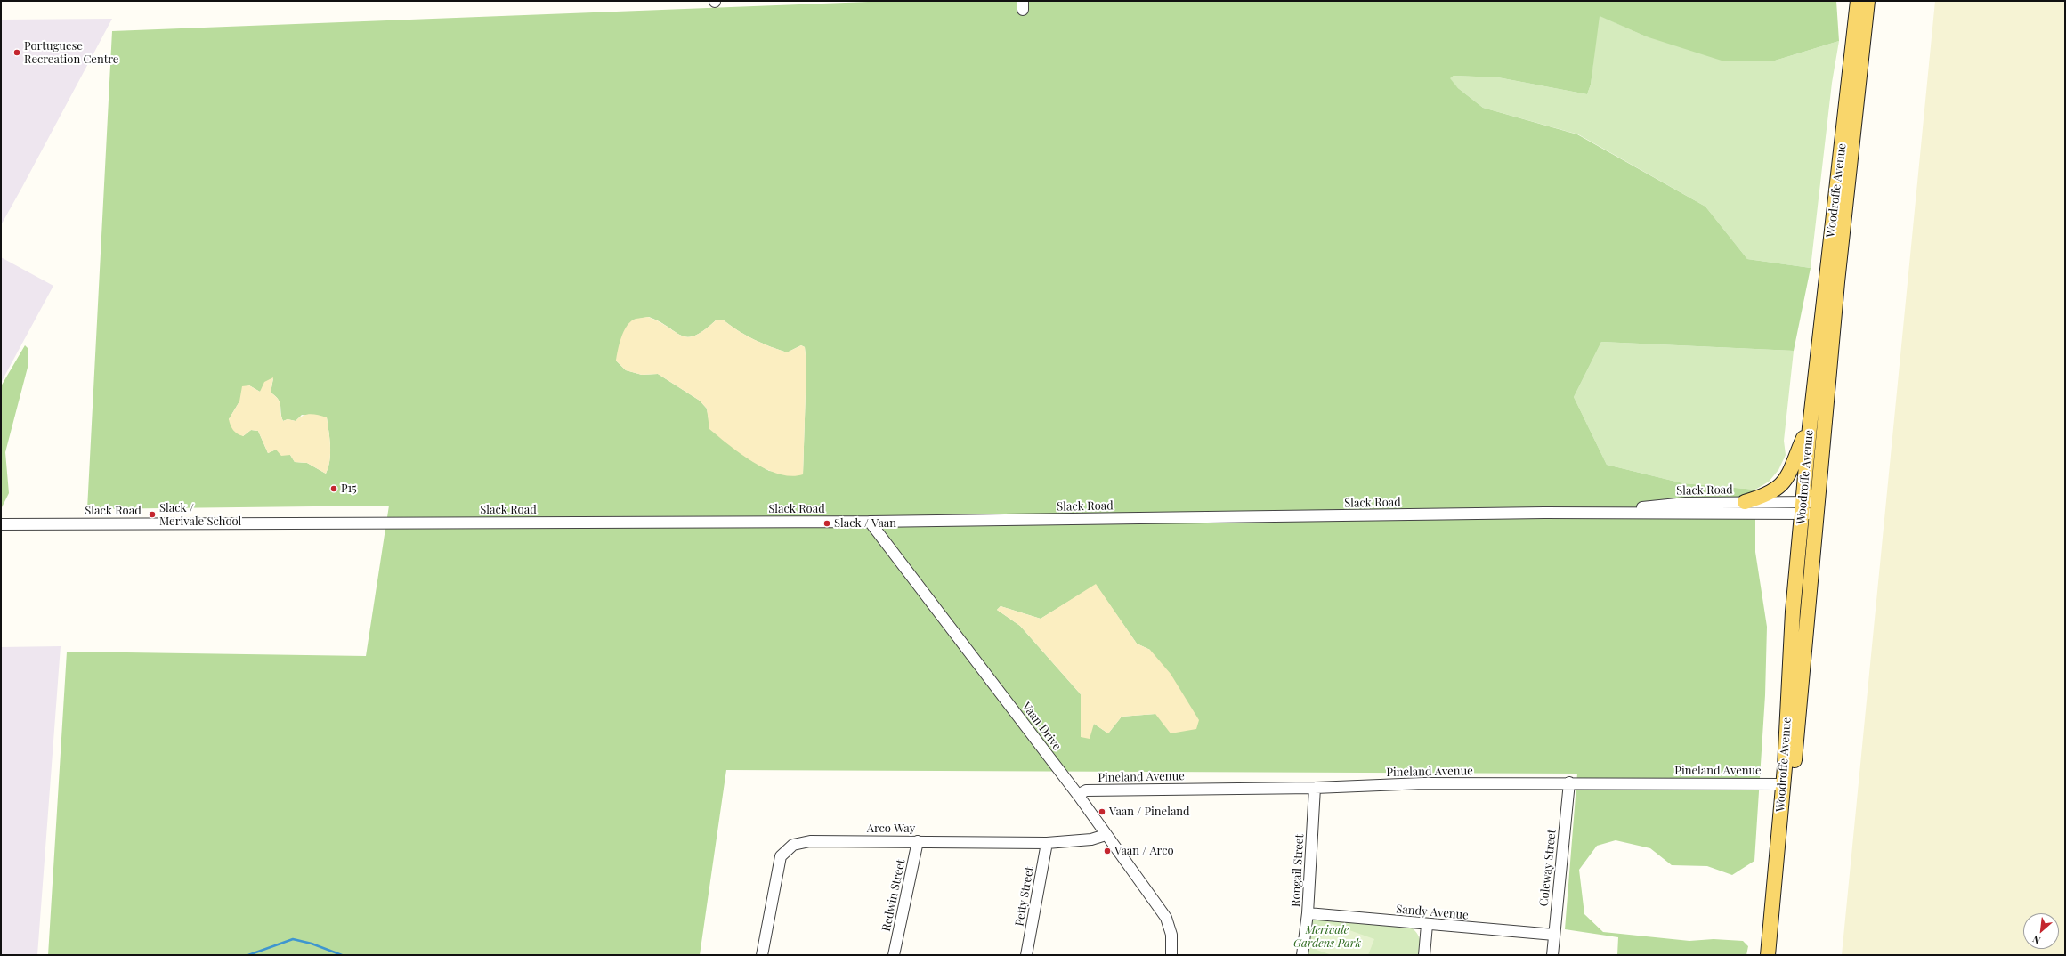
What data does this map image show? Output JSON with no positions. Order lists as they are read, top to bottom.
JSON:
{
  "streets": {
    "main road": ["Woodroffe Avenue"],
    "street": [
      "Slack Road",
      "Vaan Drive",
      "Pineland Avenue",
      "Arco Way",
      "Coleway Street",
      "Rongail Street",
      "Redwin Street",
      "Petty Street",
      "Sandy Avenue"
    ]
  },
  "crossings": [
    ["Woodroffe Avenue", "Slack Road"],
    ["Woodroffe Avenue", "Pineland Avenue"],
    ["Slack Road", "Vaan Drive"],
    ["Vaan Drive", "Pineland Avenue"],
    ["Vaan Drive", "Arco Way"],
    ["Pineland Avenue", "Coleway Street"],
    ["Pineland Avenue", "Rongail Street"],
    ["Arco Way", "Redwin Street"],
    ["Arco Way", "Petty Street"],
    ["Coleway Street", "Sandy Avenue"],
    ["Rongail Street", "Sandy Avenue"]
  ],
  "parks": ["Merivale Gardens Park"],
  "places": [
    "Portuguese Recreation Centre",
    "P15",
    "Slack / Merivale School",
    "Slack / Vaan",
    "Vaan / Pineland",
    "Vaan / Arco"
  ],
  "north": "bottom left"
}
